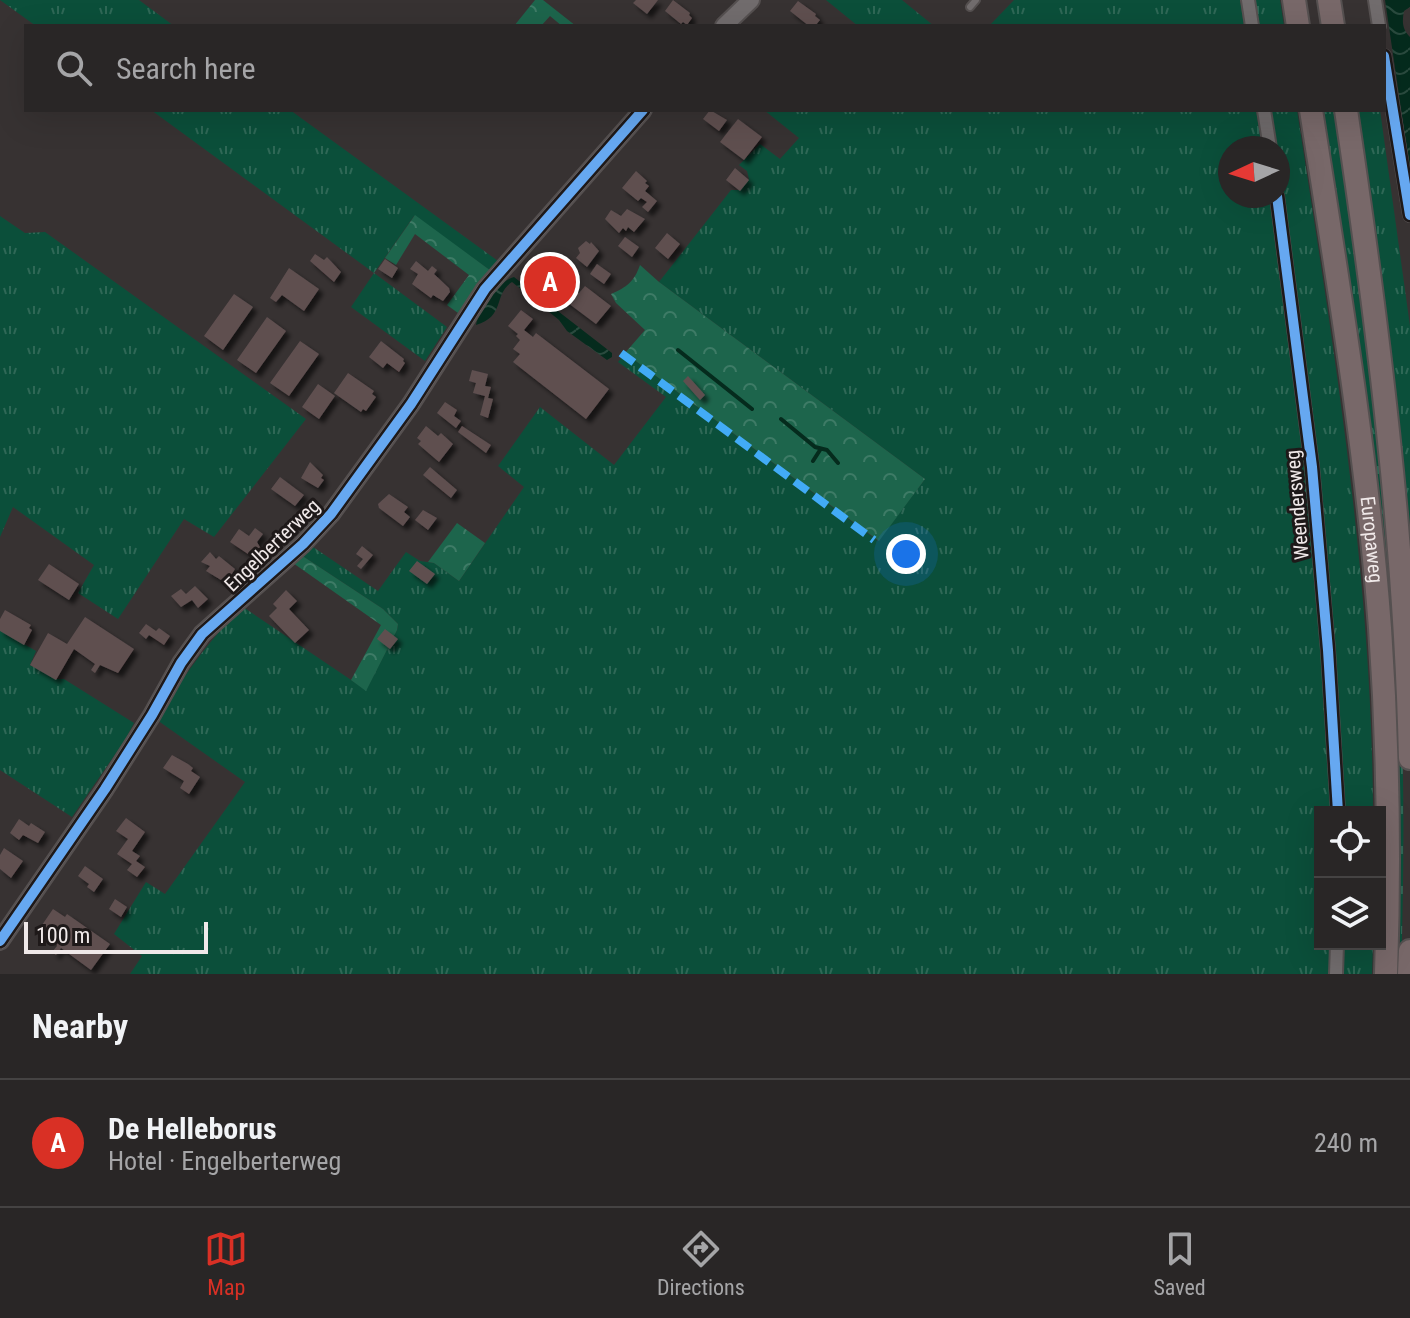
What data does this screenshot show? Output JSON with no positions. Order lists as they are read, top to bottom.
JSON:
{
  "streets": {
    "highway": ["Europaweg"],
    "street": ["Weendersweg", "Engelberterweg"]
  },
  "scale_bar": "100 m",
  "north": "left",
  "page": {
    "search": "Search here",
    "pins": "A",
    "scale": "100 m",
    "heading": "Nearby",
    "list": [
      {
        "mark": "A",
        "name": "De Helleborus",
        "note": "Hotel · Engelberterweg",
        "value": "240 m"
      }
    ],
    "nav": ["Map", "Directions", "Saved"]
  }
}
